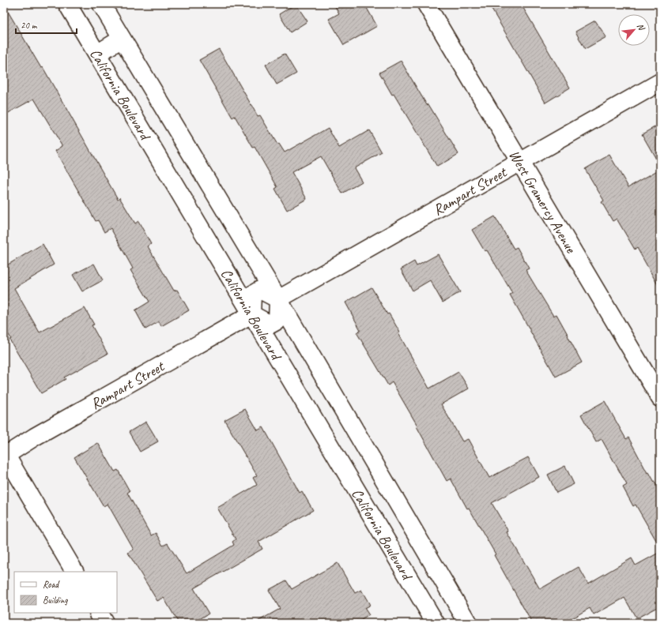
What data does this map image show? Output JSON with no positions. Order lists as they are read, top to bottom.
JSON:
{
  "streets": {
    "street": ["California Boulevard", "Rampart Street", "West Gramercy Avenue"]
  },
  "crossings": [
    ["California Boulevard", "Rampart Street"],
    ["Rampart Street", "West Gramercy Avenue"]
  ],
  "legend": ["Road", "Building"],
  "scale_bar": "20 m",
  "north": "top right"
}
